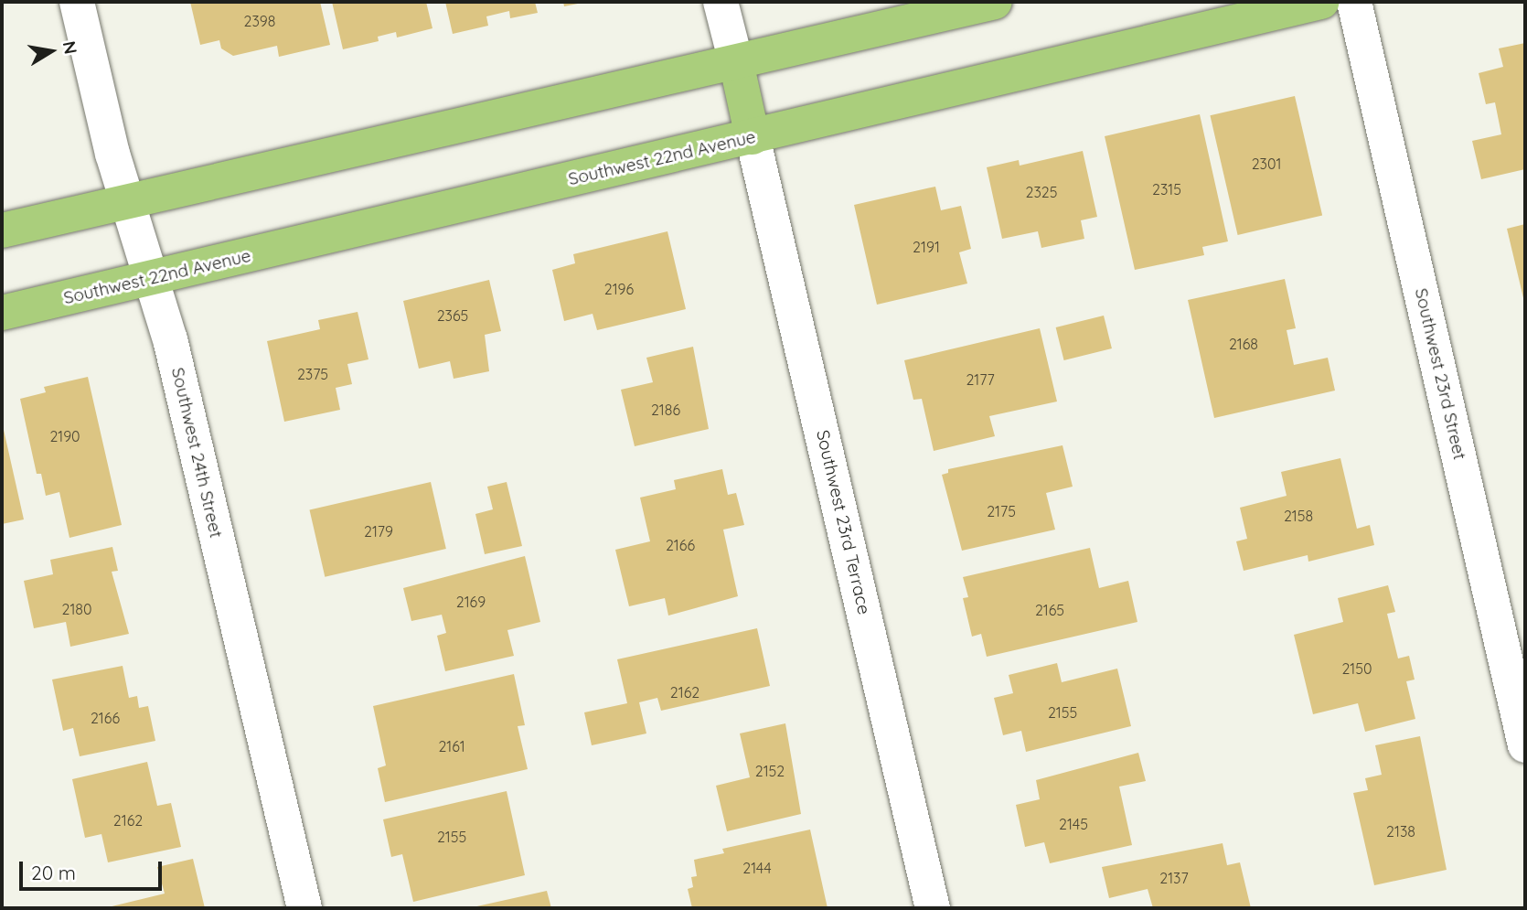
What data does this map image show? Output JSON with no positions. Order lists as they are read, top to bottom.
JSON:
{
  "streets": {
    "main road": ["Southwest 22nd Avenue"],
    "street": ["Southwest 23rd Street", "Southwest 24th Street", "Southwest 23rd Terrace"]
  },
  "crossings": [
    ["Southwest 22nd Avenue", "Southwest 24th Street"],
    ["Southwest 22nd Avenue", "Southwest 23rd Terrace"]
  ],
  "house_numbers": [
    "2398",
    "2301",
    "2315",
    "2325",
    "2191",
    "2196",
    "2365",
    "2168",
    "2375",
    "2177",
    "2186",
    "2190",
    "2175",
    "2158",
    "2179",
    "2166",
    "2169",
    "2180",
    "2165",
    "2150",
    "2162",
    "2155",
    "2166",
    "2161",
    "2152",
    "2162",
    "2145",
    "2138",
    "2155",
    "2144",
    "2137"
  ],
  "scale_bar": "20 m",
  "north": "right"
}
